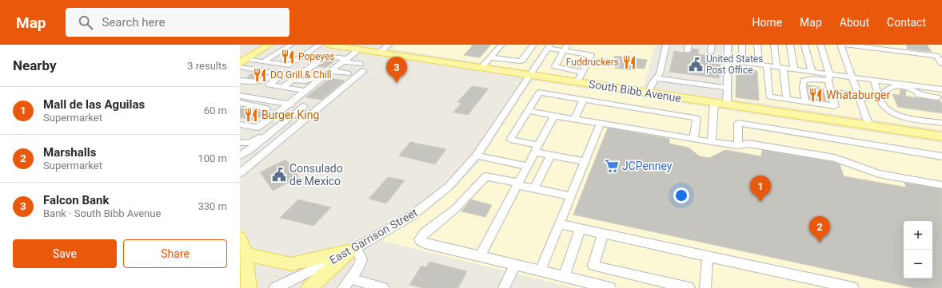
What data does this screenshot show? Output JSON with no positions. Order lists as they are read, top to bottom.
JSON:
{
  "streets": {
    "main road": ["South Bibb Avenue"],
    "street": ["East Garrison Street"]
  },
  "crossings": [
    ["South Bibb Avenue", "East Garrison Street"]
  ],
  "places": {
    "restaurant": [
      "Popeyes",
      "Fuddruckers",
      "DQ Grill & Chill",
      "Whataburger",
      "Burger King"
    ],
    "public building": ["United States Post Office", "Consulado de Mexico"],
    "supermarket": ["JCPenney"]
  },
  "page": {
    "header": "Map",
    "search": "Search here",
    "nav": [
      "Home",
      "Map",
      "About",
      "Contact"
    ],
    "heading": ["Nearby", "3 results"],
    "pins": ["3", "1", "2"],
    "list": [
      {
        "mark": "1",
        "name": "Mall de las Aguilas",
        "note": "Supermarket",
        "value": "60 m"
      },
      {
        "mark": "2",
        "name": "Marshalls",
        "note": "Supermarket",
        "value": "100 m"
      },
      {
        "mark": "3",
        "name": "Falcon Bank",
        "note": "Bank · South Bibb Avenue",
        "value": "330 m"
      }
    ],
    "map_buttons": ["+", "−"],
    "buttons": ["Save", "Share"]
  }
}
